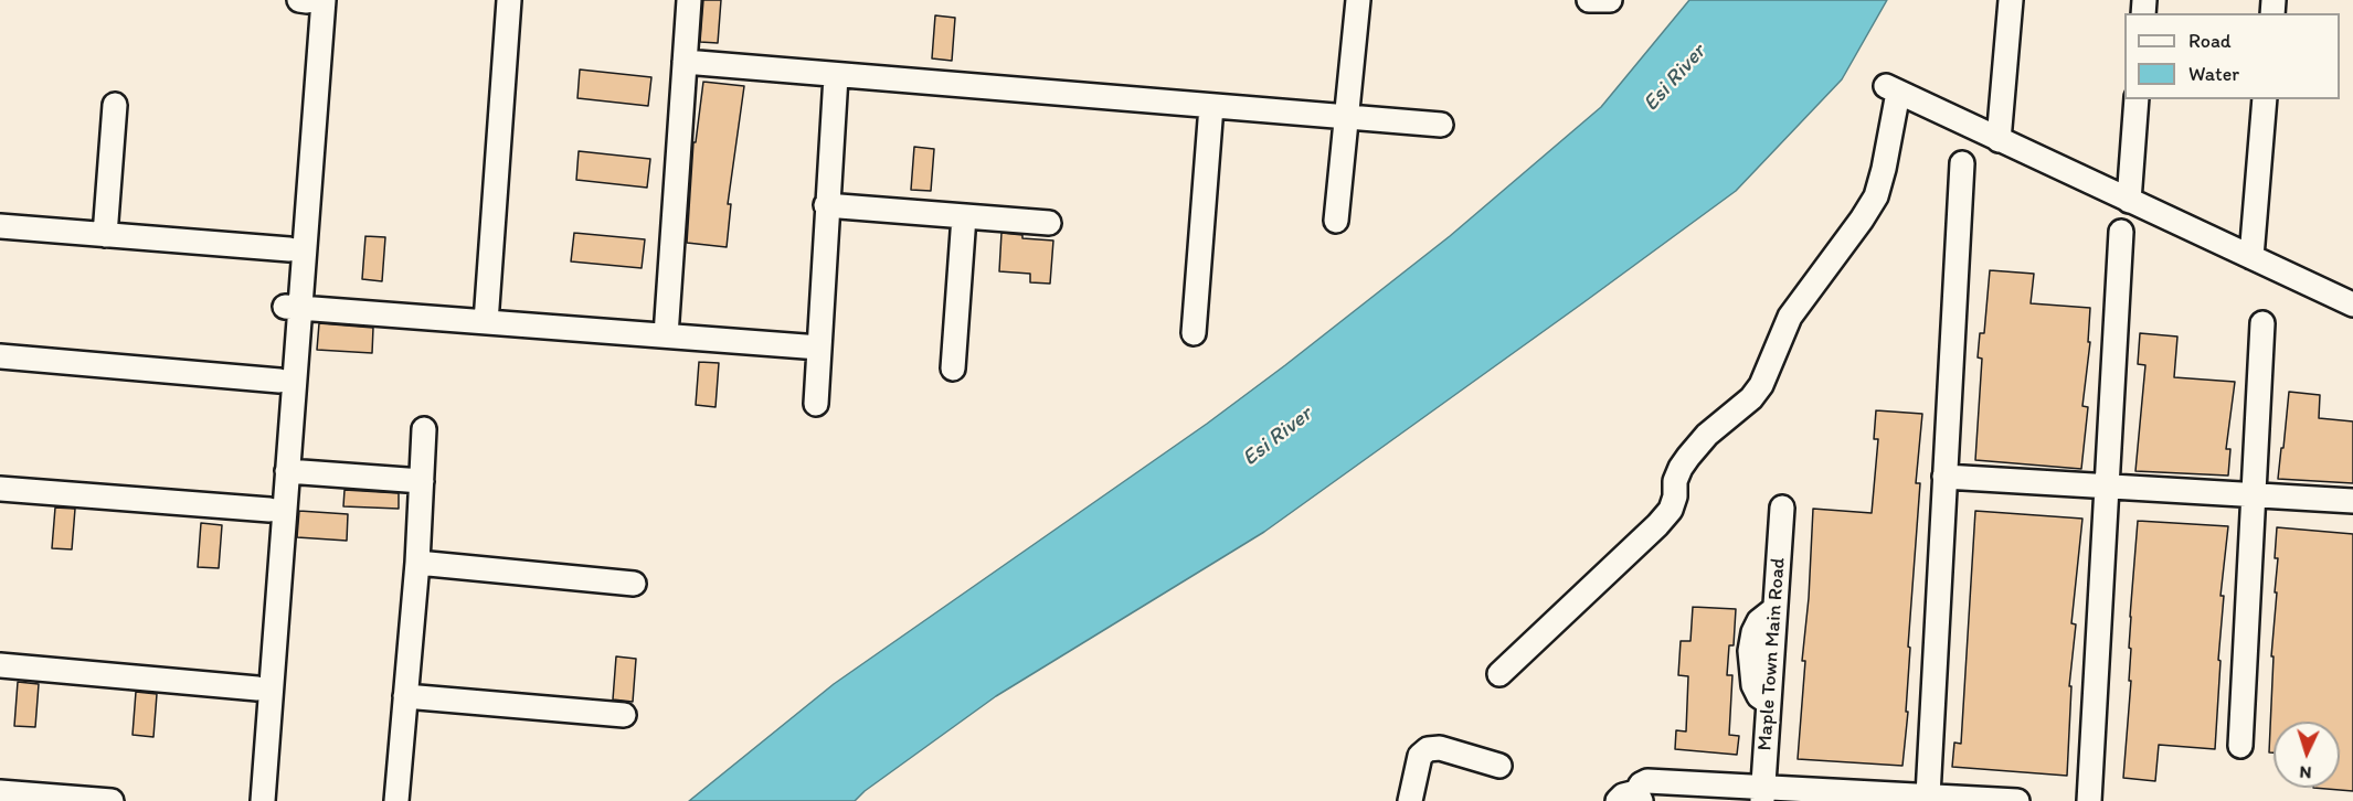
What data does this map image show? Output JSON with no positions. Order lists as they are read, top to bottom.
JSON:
{
  "streets": {
    "street": ["Maple Town Main Road"]
  },
  "water": ["Esi River"],
  "legend": ["Road", "Water"],
  "north": "bottom"
}
